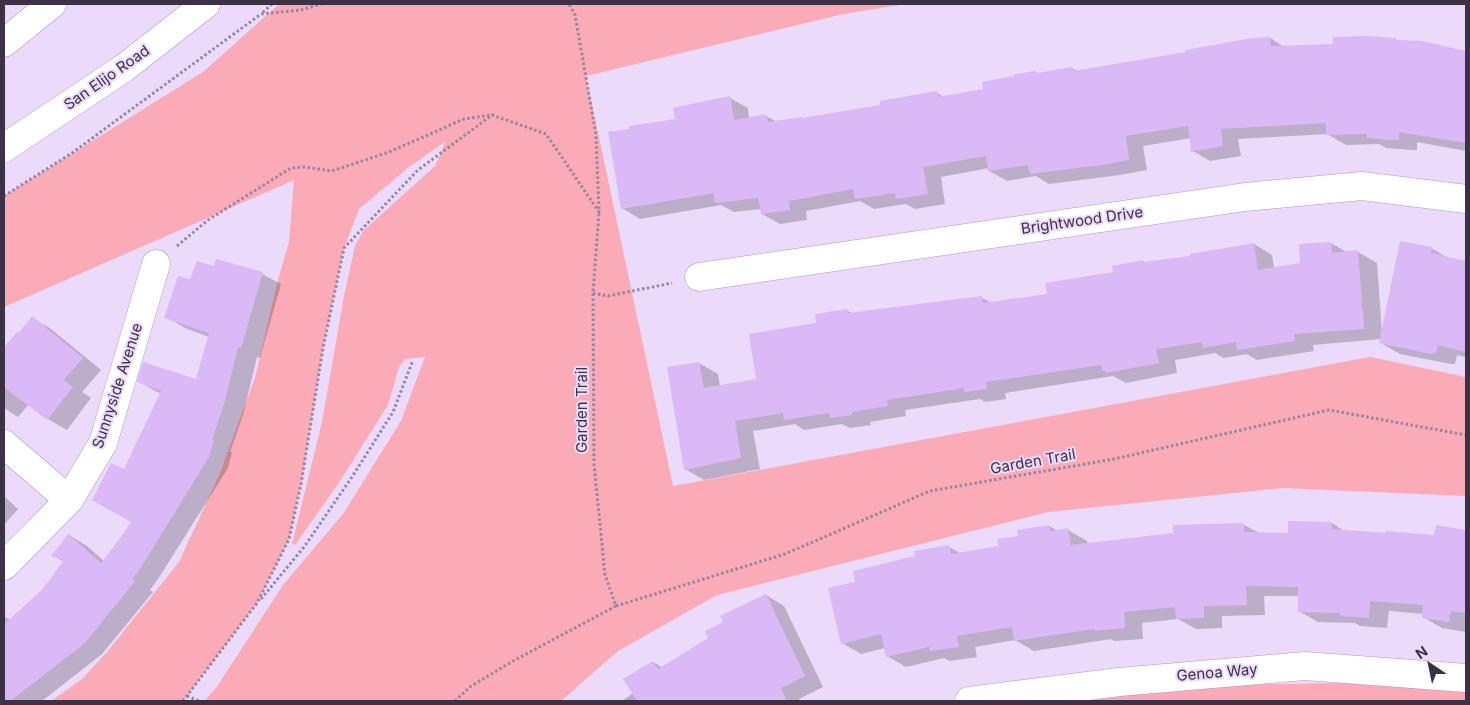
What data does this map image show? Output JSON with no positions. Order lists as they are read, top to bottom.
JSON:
{
  "streets": {
    "street": [
      "San Elijo Road",
      "Brightwood Drive",
      "Sunnyside Avenue",
      "Genoa Way"
    ],
    "path": ["Garden Trail"]
  },
  "north": "top left"
}
